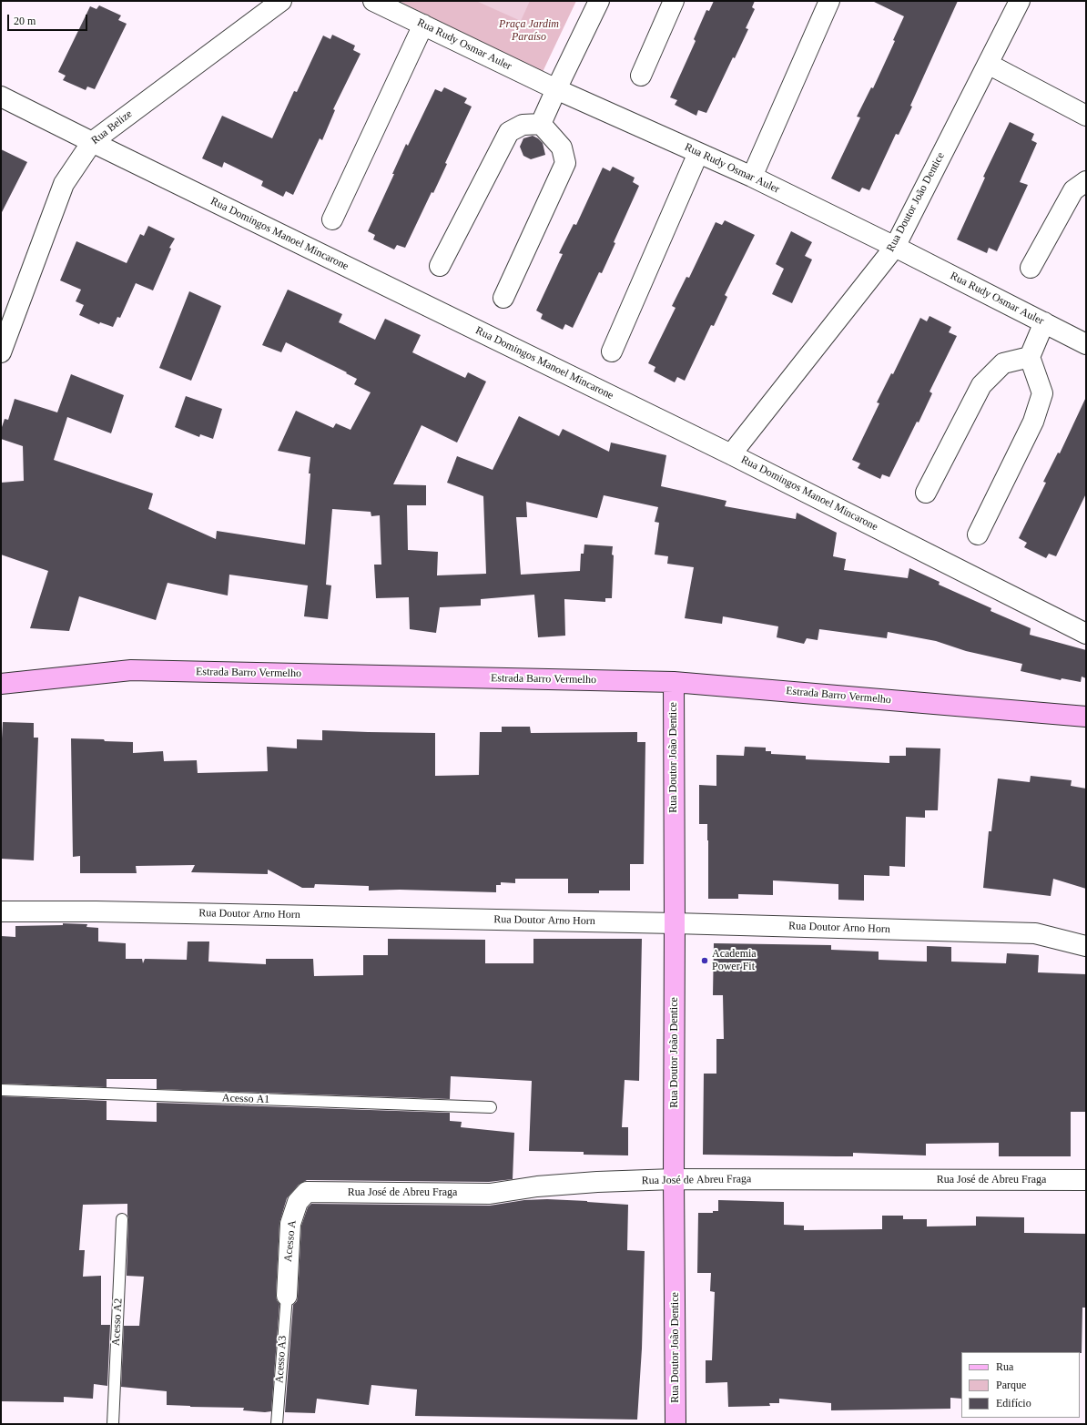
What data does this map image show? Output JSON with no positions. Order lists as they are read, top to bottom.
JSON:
{
  "streets": {
    "street": [
      "Rua Rudy Osmar Auler",
      "Rua Belize",
      "Rua Doutor João Dentice",
      "Rua Domingos Manoel Mincarone",
      "Estrada Barro Vermelho",
      "Rua Doutor Arno Horn",
      "Rua José de Abreu Fraga",
      "Acesso A"
    ],
    "lane": ["Acesso A1", "Acesso A2", "Acesso A3"]
  },
  "crossings": [
    ["Rua Rudy Osmar Auler", "Rua Doutor João Dentice"],
    ["Rua Belize", "Rua Domingos Manoel Mincarone"],
    ["Rua Doutor João Dentice", "Rua Domingos Manoel Mincarone"],
    ["Rua Doutor João Dentice", "Estrada Barro Vermelho"],
    ["Rua Doutor João Dentice", "Rua Doutor Arno Horn"],
    ["Rua Doutor João Dentice", "Rua José de Abreu Fraga"],
    ["Rua José de Abreu Fraga", "Acesso A"],
    ["Acesso A", "Acesso A3"]
  ],
  "parks": ["Praça Jardim Paraíso"],
  "places": ["Academia Power Fit"],
  "legend": ["Rua", "Parque", "Edifício"],
  "scale_bar": "20 m"
}
